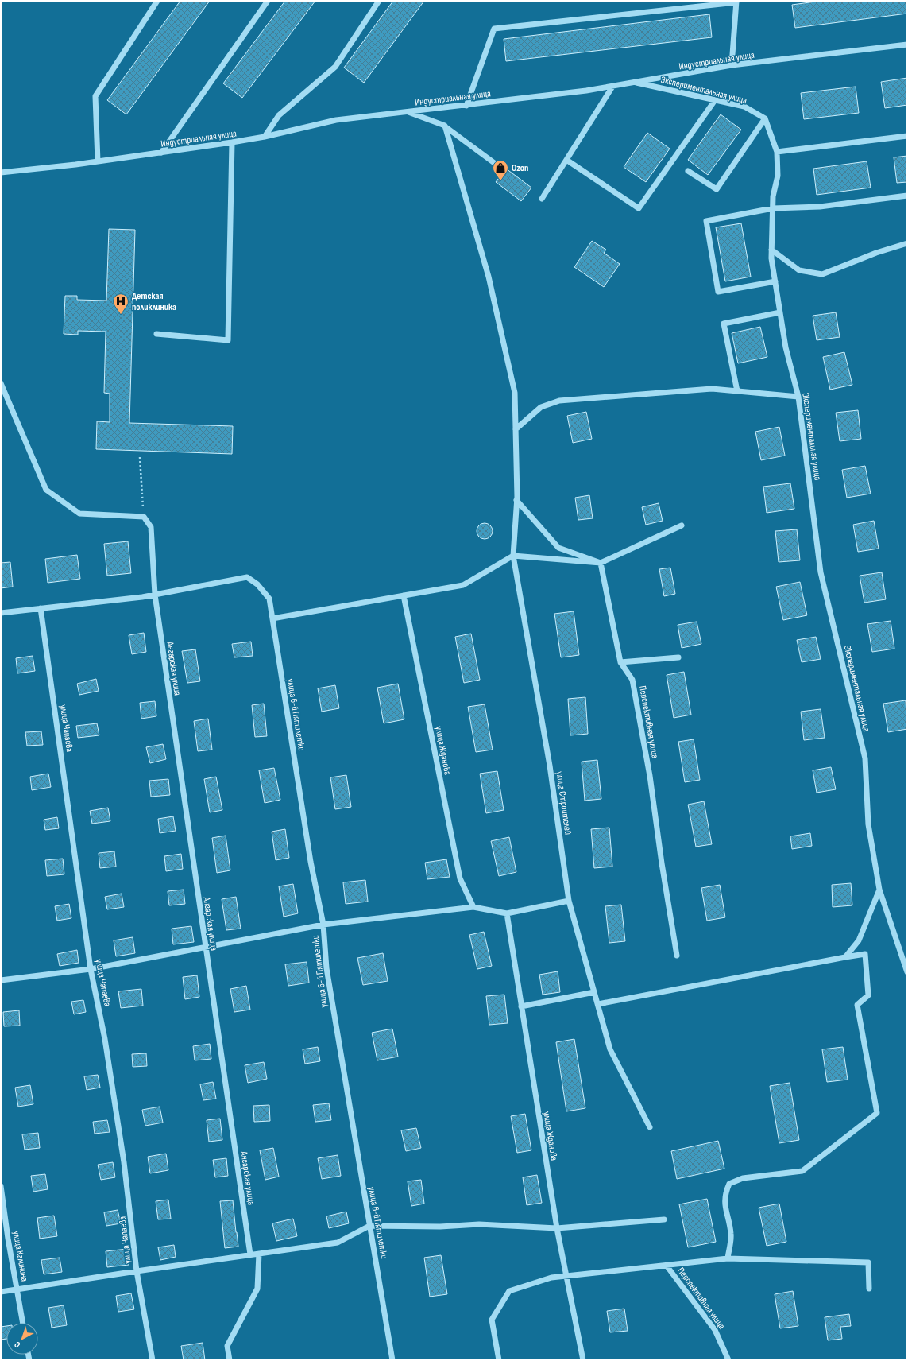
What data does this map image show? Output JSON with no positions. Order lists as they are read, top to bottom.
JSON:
{
  "streets": {
    "street": [
      "Индустриальная улица",
      "Экспериментальная улица",
      "Ангарская улица",
      "улица 6-й Пятилетки",
      "Перспективная улица",
      "улица Чапаева",
      "улица Жданова",
      "улица Строителей",
      "улица Калинина"
    ]
  },
  "crossings": [
    ["Индустриальная улица", "Экспериментальная улица"],
    ["Ангарская улица", "улица 6-й Пятилетки"]
  ],
  "places": {
    "shop": ["Ozon"],
    "hospital": ["Детская поликлиника"]
  },
  "north": "bottom left"
}
